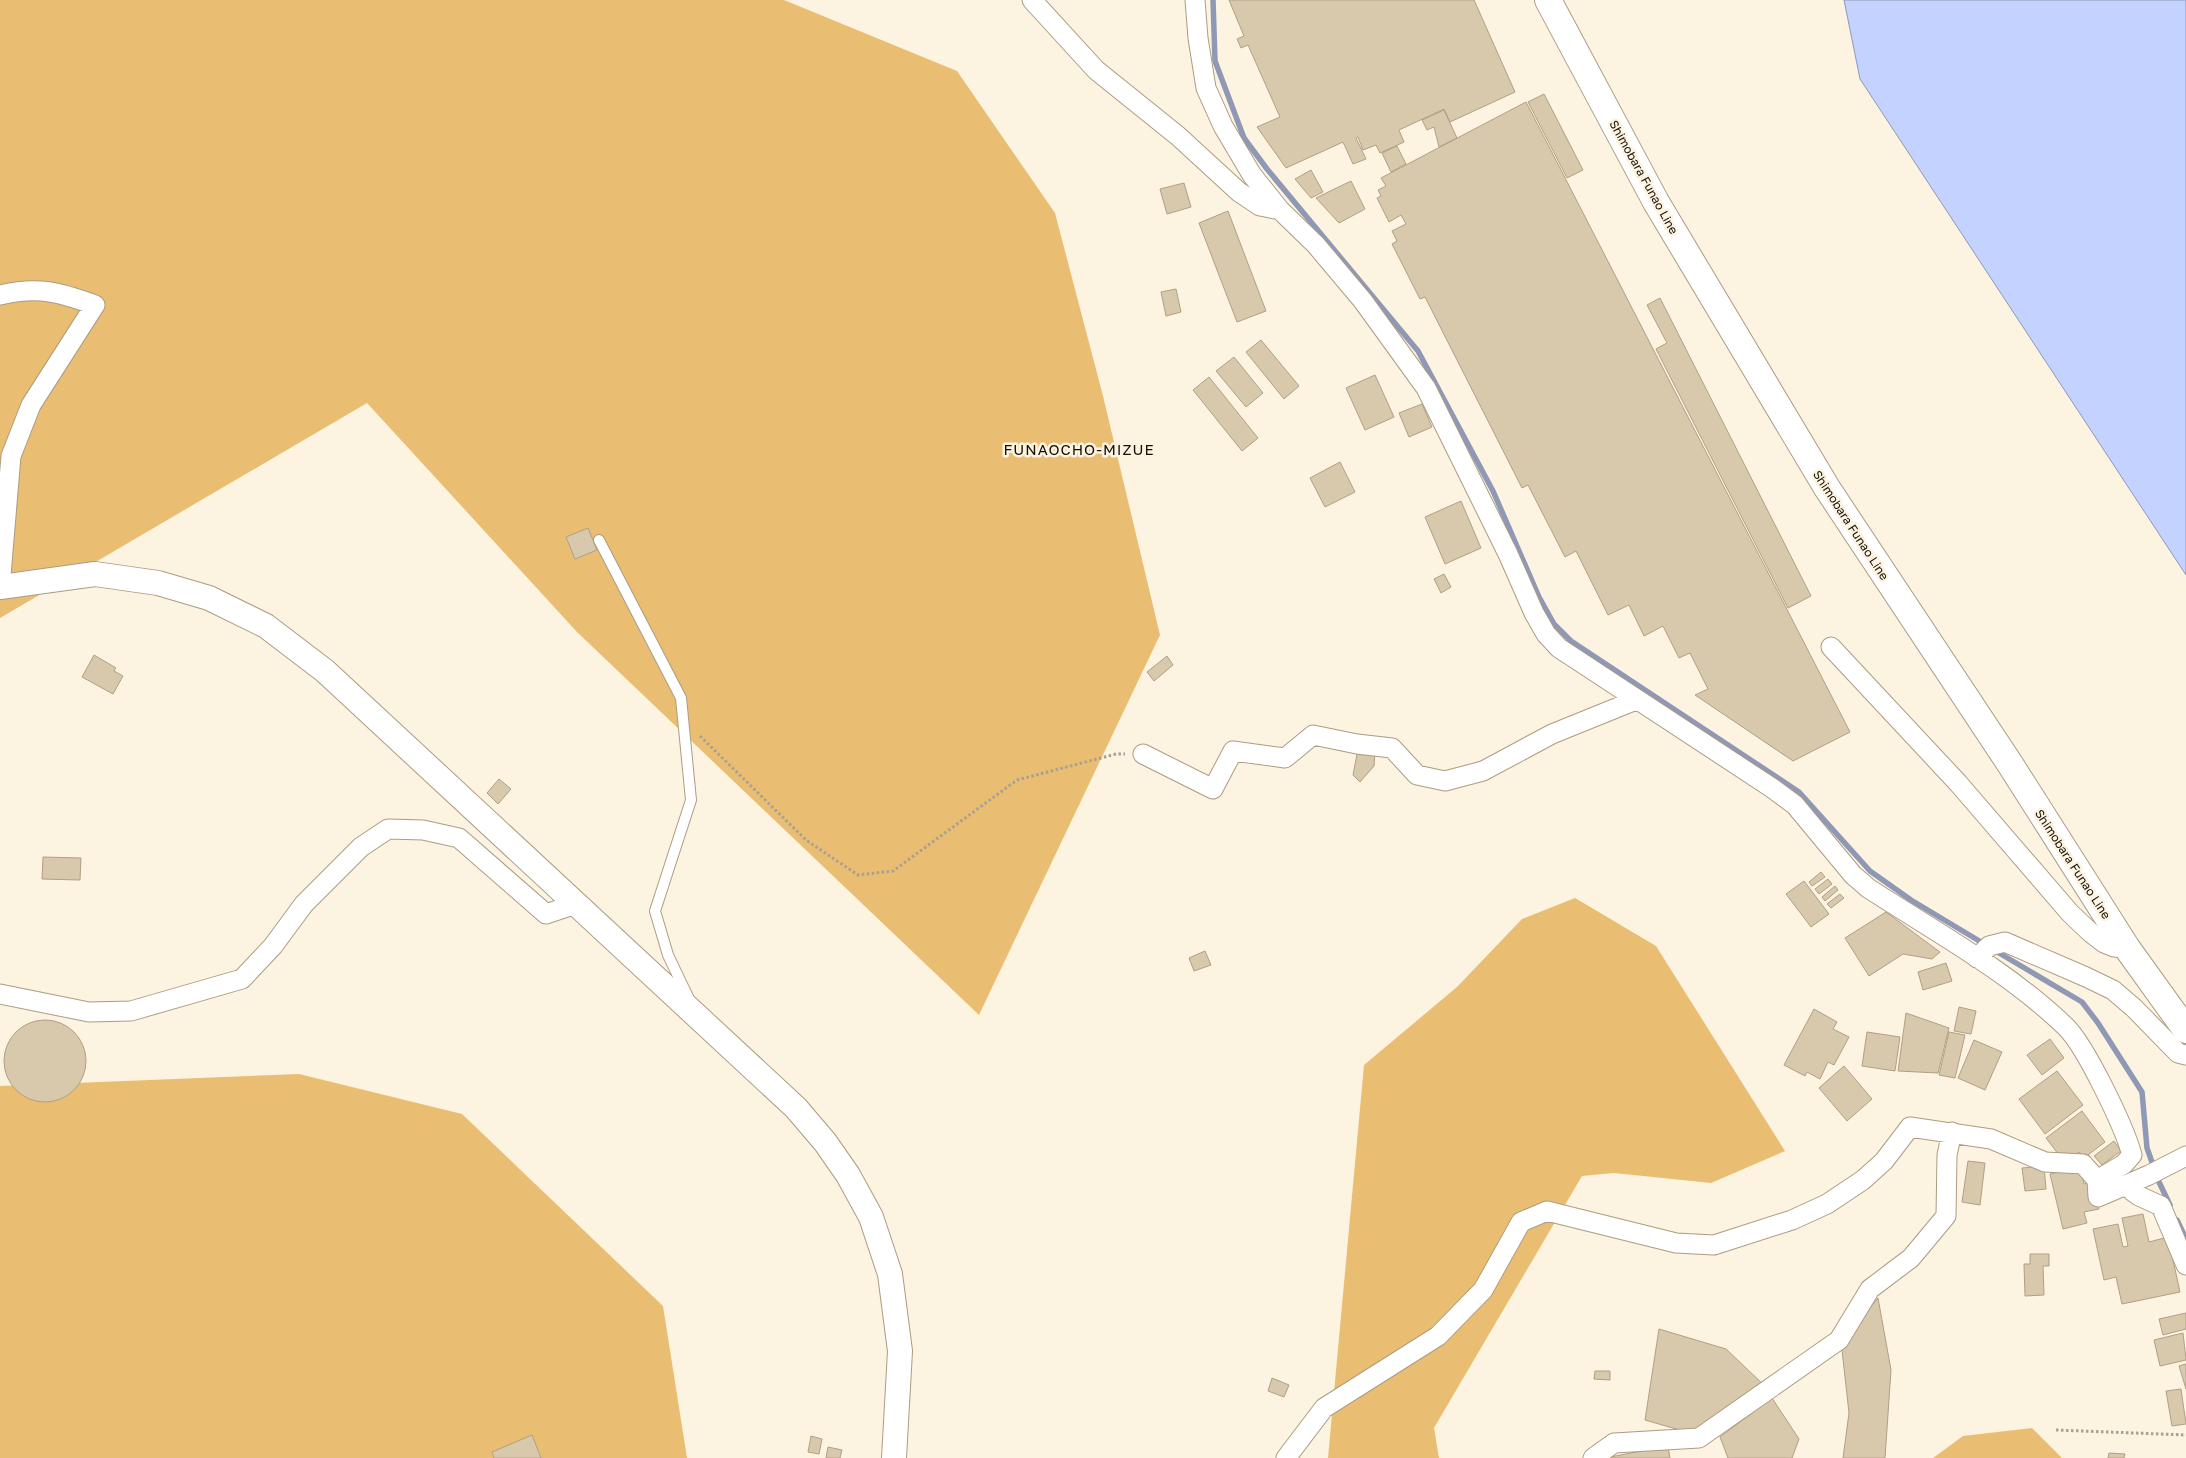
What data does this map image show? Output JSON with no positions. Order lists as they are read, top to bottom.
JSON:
{
  "streets": {
    "main road": ["Shimobara Funao Line"]
  },
  "districts": ["FUNAOCHO-MIZUE"]
}
